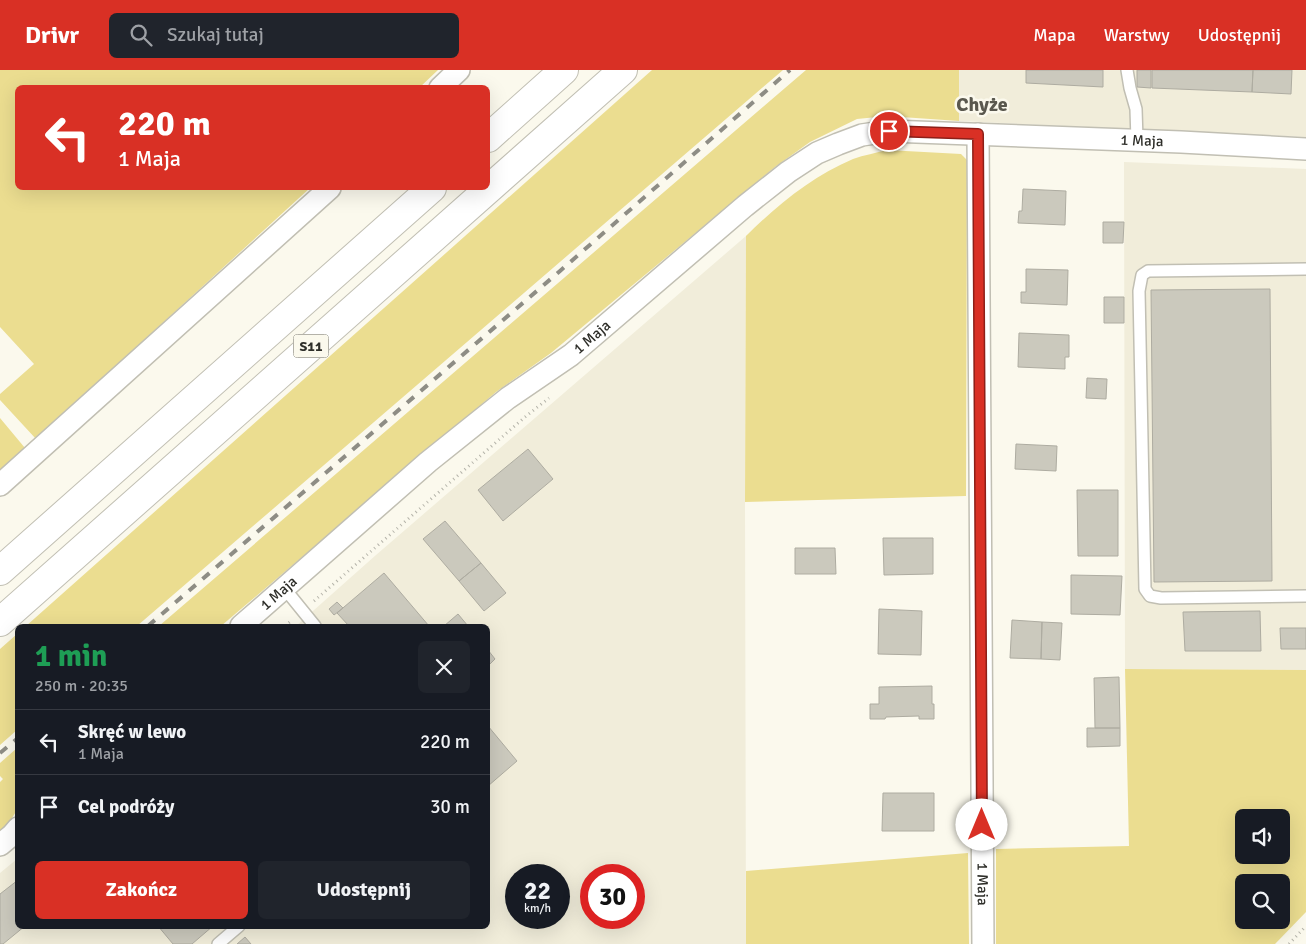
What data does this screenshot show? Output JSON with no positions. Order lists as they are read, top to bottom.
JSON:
{
  "streets": {
    "highway": ["S11"],
    "street": ["1 Maja"]
  },
  "districts": ["Chyże"],
  "page": {
    "header": "Drivr",
    "search": "Szukaj tutaj",
    "nav": ["Mapa", "Warstwy", "Udostępnij"],
    "turn": ["220 m", "1 Maja"],
    "heading": ["1 min", "250 m · 20:35"],
    "list": [
      {
        "name": "Skręć w lewo",
        "note": "1 Maja",
        "value": "220 m"
      },
      {
        "name": "Cel podróży",
        "value": "30 m"
      }
    ],
    "buttons": ["Zakończ", "Udostępnij"],
    "speed": "22 km/h",
    "limit": "30"
  }
}
